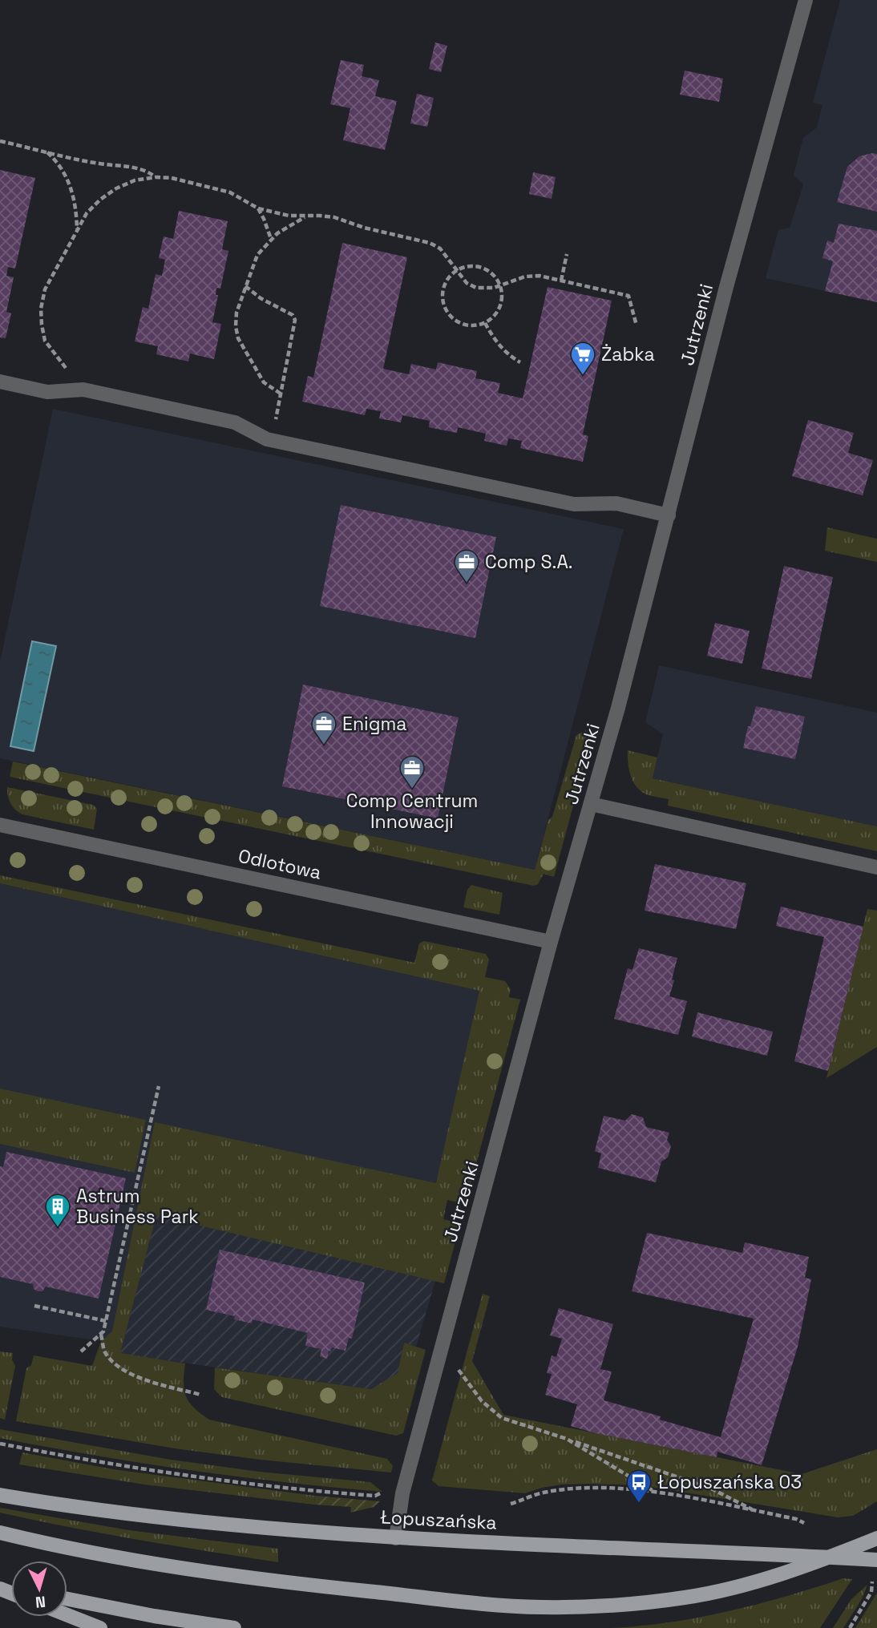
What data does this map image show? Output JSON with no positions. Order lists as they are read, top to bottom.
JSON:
{
  "streets": {
    "main road": ["Łopuszańska"],
    "street": ["Jutrzenki", "Odlotowa"]
  },
  "crossings": [
    ["Jutrzenki", "Odlotowa"],
    ["Jutrzenki", "Łopuszańska"]
  ],
  "places": {
    "supermarket": ["Żabka"],
    "office": ["Comp S.A.", "Enigma", "Comp Centrum Innowacji"],
    "building": ["Astrum Business Park"],
    "bus stop": ["Łopuszańska 03"]
  },
  "north": "bottom"
}
